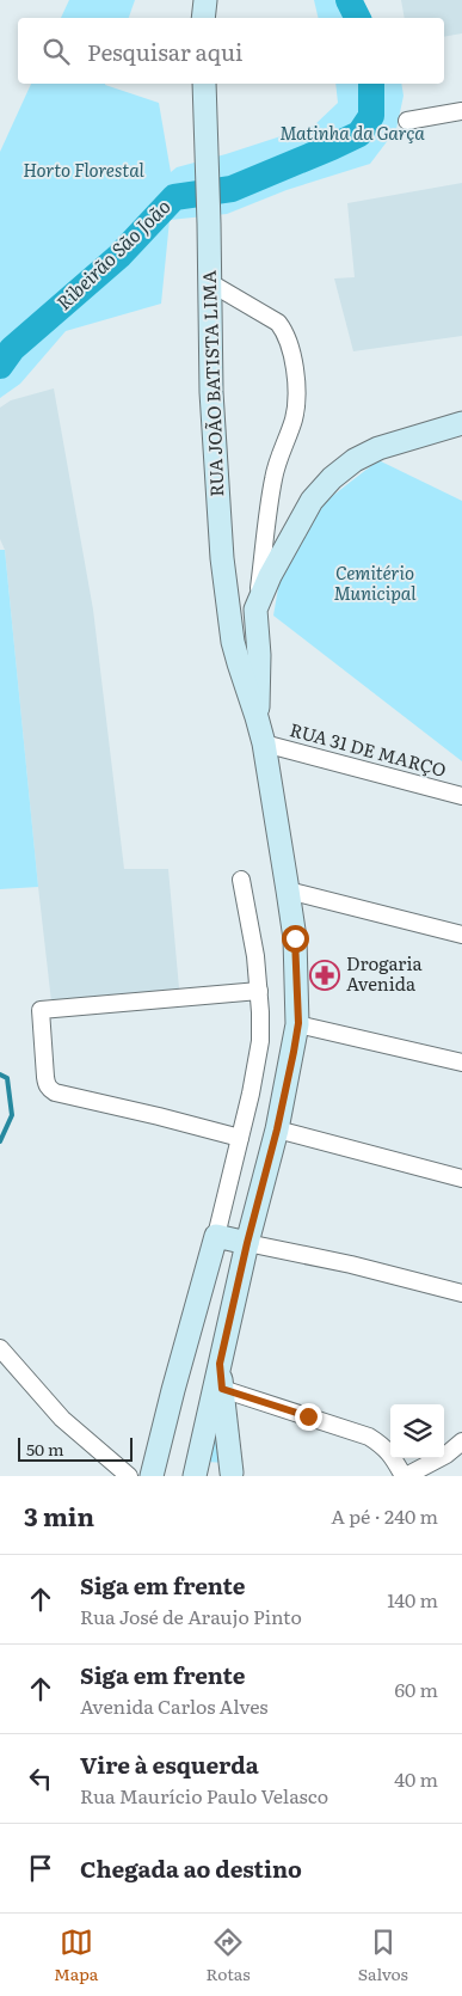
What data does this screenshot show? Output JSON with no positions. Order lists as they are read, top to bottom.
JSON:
{
  "streets": {
    "main road": ["RUA JOÃO BATISTA LIMA"],
    "street": ["RUA 31 DE MARÇO"]
  },
  "water": ["Ribeirão São João"],
  "parks": ["Matinha da Garça", "Horto Florestal", "Cemitério Municipal"],
  "places": {
    "pharmacy": ["Drogaria Avenida"]
  },
  "scale_bar": "50 m",
  "page": {
    "search": "Pesquisar aqui",
    "scale": "50 m",
    "heading": ["3 min", "A pé · 240 m"],
    "list": [
      ["Siga em frente", "Rua José de Araujo Pinto", "140 m"],
      ["Siga em frente", "Avenida Carlos Alves", "60 m"],
      ["Vire à esquerda", "Rua Maurício Paulo Velasco", "40 m"],
      "Chegada ao destino"
    ],
    "nav": ["Mapa", "Rotas", "Salvos"]
  }
}
